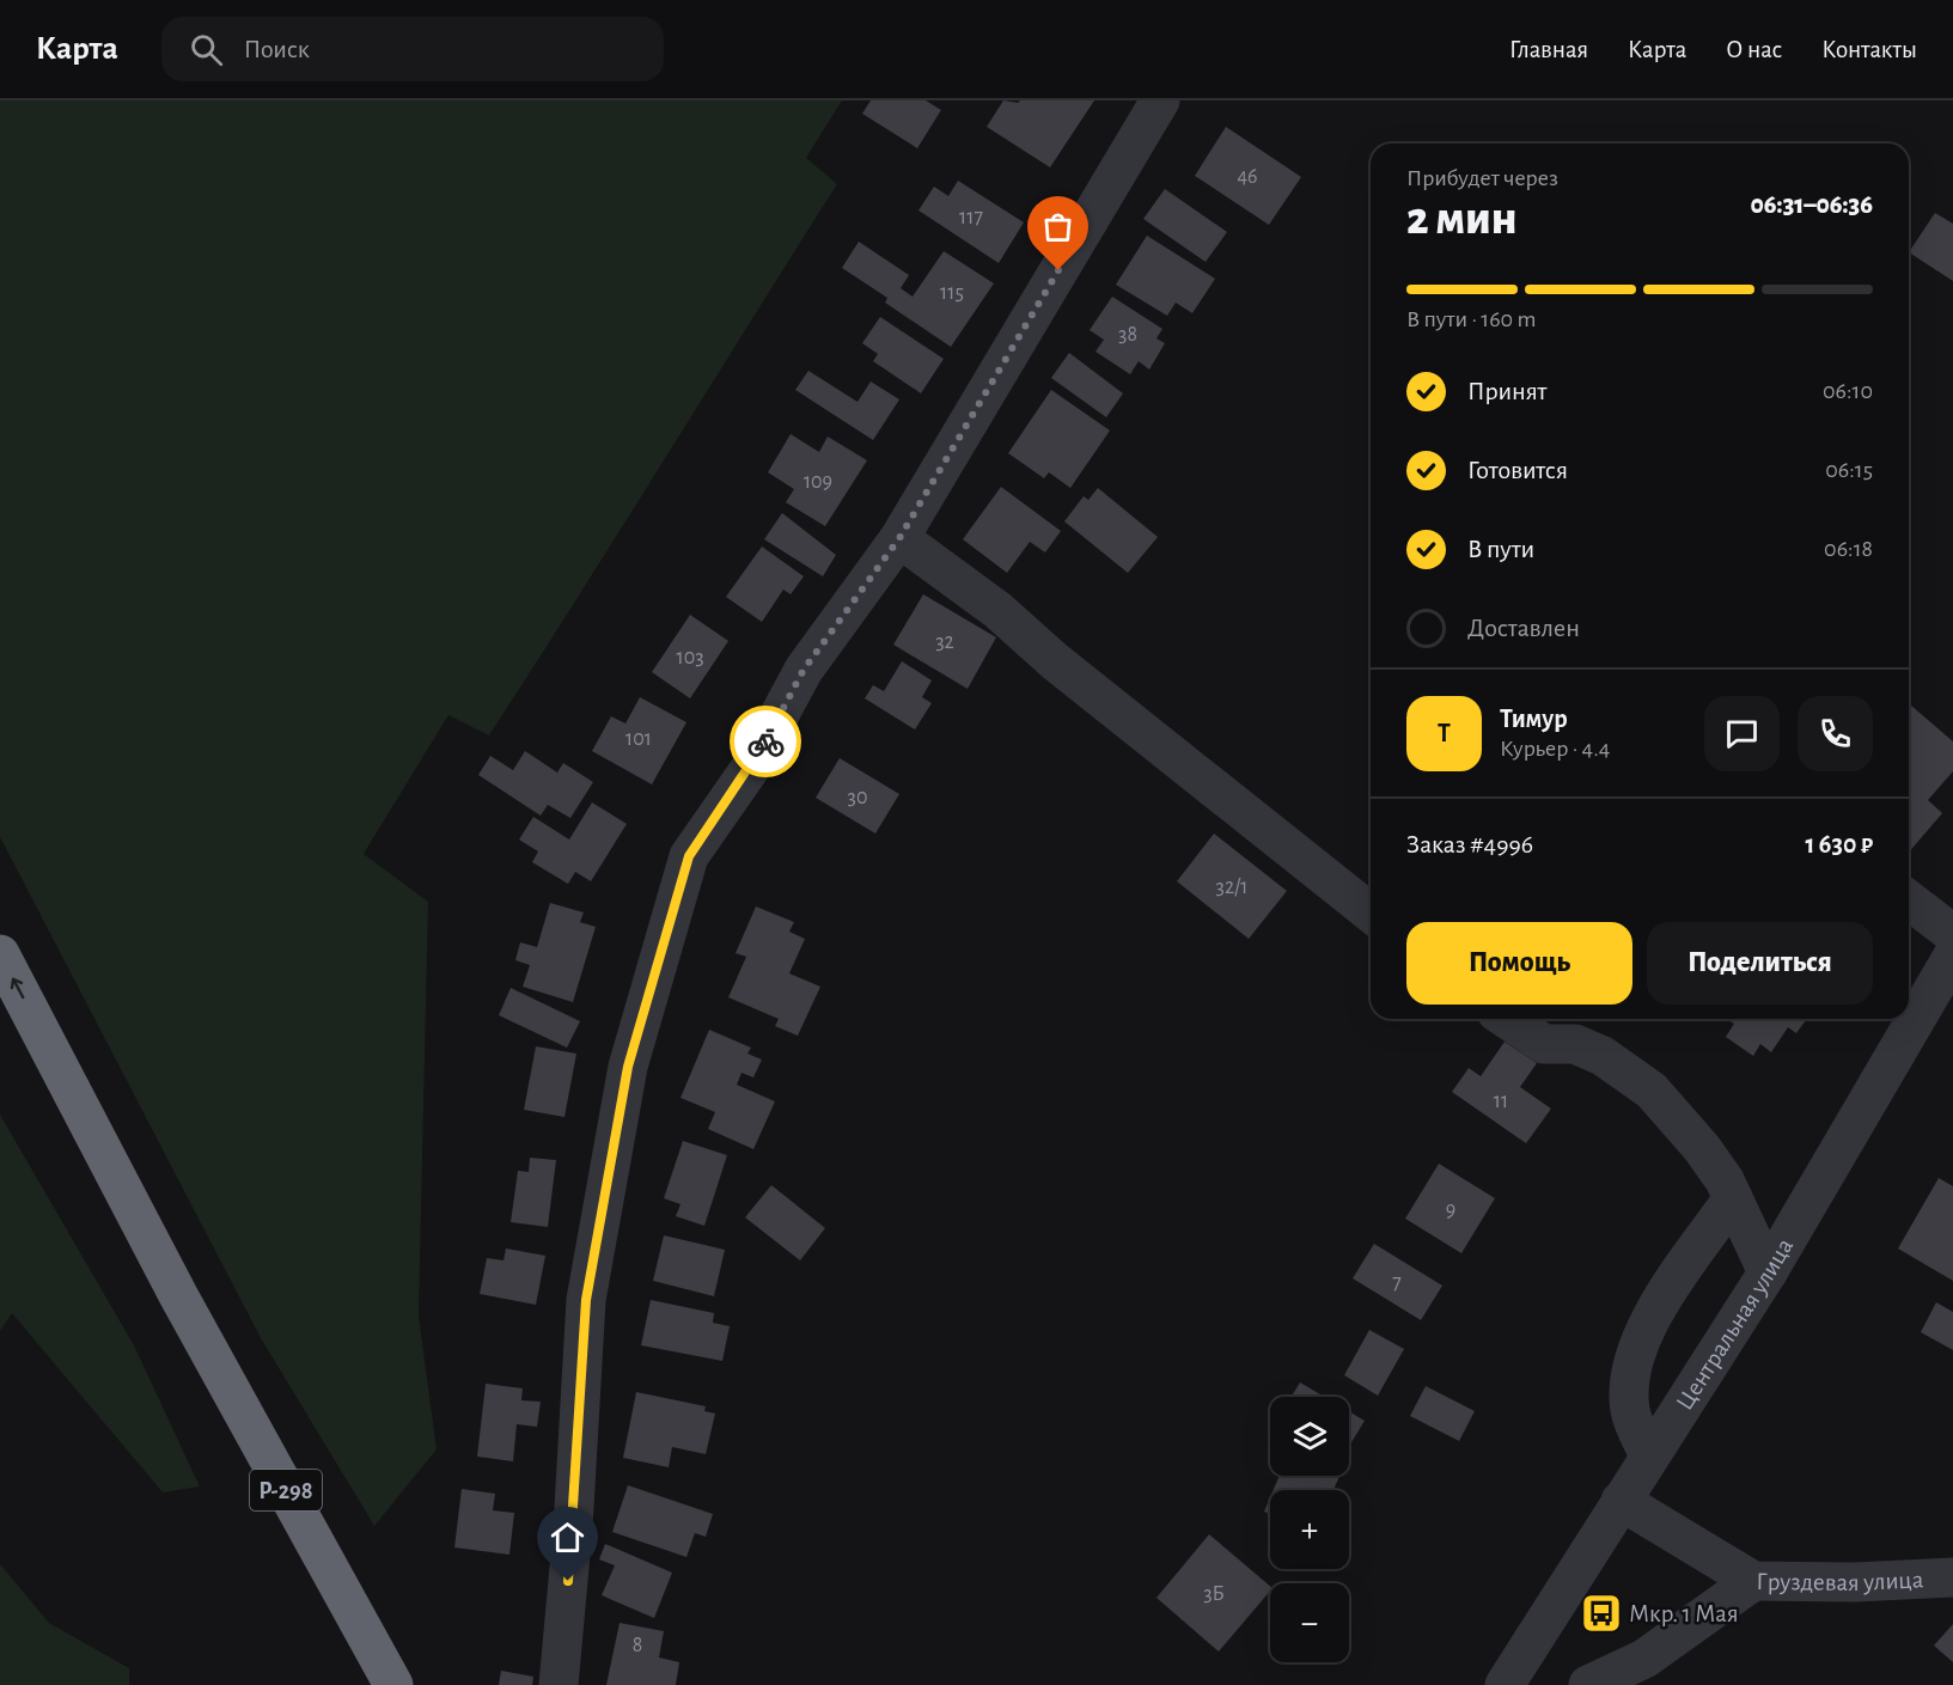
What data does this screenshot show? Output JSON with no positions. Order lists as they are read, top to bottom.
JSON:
{
  "streets": {
    "highway": ["Р-298"],
    "street": ["Центральная улица", "Груздевая улица"]
  },
  "crossings": [
    ["Центральная улица", "Груздевая улица"]
  ],
  "places": {
    "bus stop": ["Мкр. 1 Мая"]
  },
  "house_numbers": [
    "46",
    "117",
    "115",
    "38",
    "109",
    "32",
    "103",
    "101",
    "30",
    "32/1",
    "11",
    "9",
    "7",
    "3Б",
    "8"
  ],
  "page": {
    "header": "Карта",
    "search": "Поиск",
    "nav": [
      "Главная",
      "Карта",
      "О нас",
      "Контакты"
    ],
    "heading": ["2 мин", "Прибудет через", "06:31–06:36"],
    "panel": [
      "Тимур",
      "Курьер · 4.4",
      "Заказ #4996",
      "1 630 ₽"
    ],
    "bar": "В пути · 160 m",
    "list": [
      ["Принят", "06:10"],
      ["Готовится", "06:15"],
      ["В пути", "06:18"],
      "Доставлен"
    ],
    "round": "Т",
    "buttons": ["Помощь", "Поделиться"],
    "map_buttons": ["+", "−"]
  }
}
